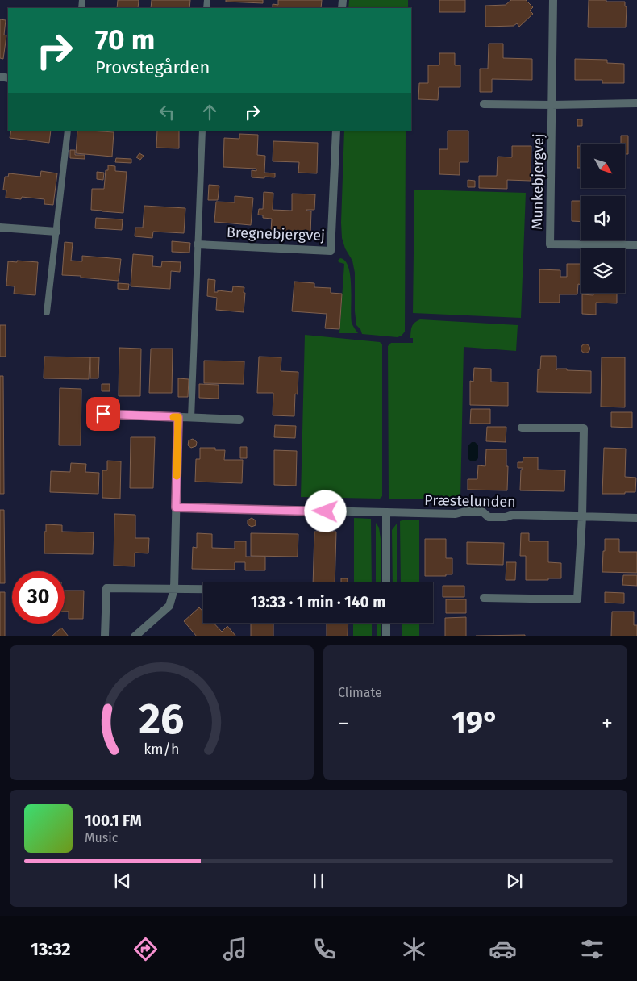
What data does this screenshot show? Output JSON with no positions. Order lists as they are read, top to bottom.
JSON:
{
  "streets": {
    "street": ["Munkebjergvej", "Bregnebjergvej", "Præstelunden"]
  },
  "north": "bottom right",
  "page": {
    "turn": ["70 m", "Provstegården"],
    "limit": "30",
    "trip": "13:33 · 1 min · 140 m",
    "tile": "Climate",
    "heat": ["−", "19°", "+"],
    "song": ["100.1 FM", "Music"],
    "tabs": "13:32",
    "gauge": ["26", "km/h"]
  }
}
